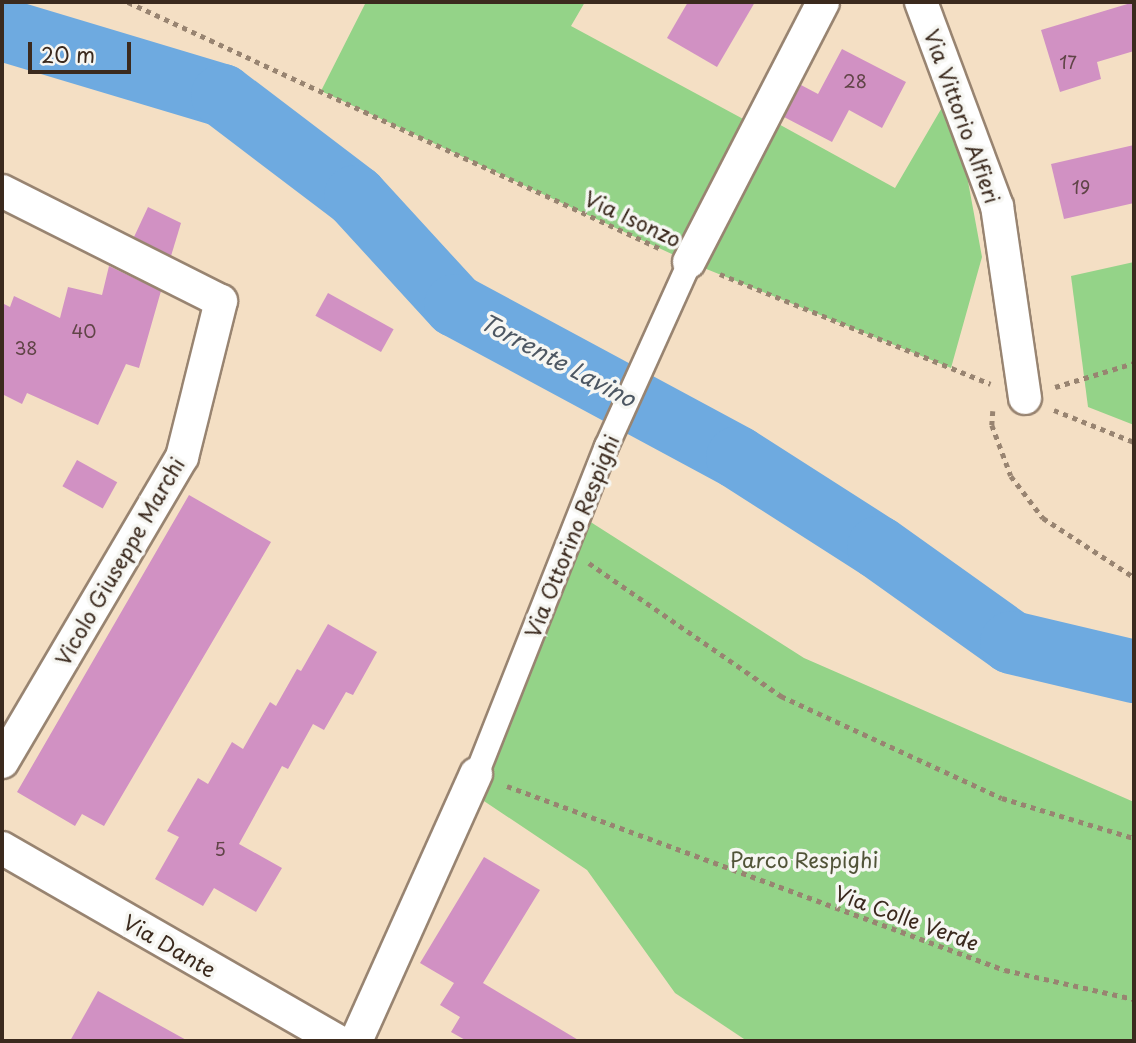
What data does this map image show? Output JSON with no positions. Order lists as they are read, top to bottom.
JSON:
{
  "streets": {
    "street": [
      "Via Vittorio Alfieri",
      "Via Ottorino Respighi",
      "Vicolo Giuseppe Marchi",
      "Via Dante"
    ],
    "path": ["Via Isonzo", "Via Colle Verde"]
  },
  "crossings": [
    ["Via Vittorio Alfieri", "Via Isonzo"],
    ["Via Isonzo", "Via Ottorino Respighi"],
    ["Via Ottorino Respighi", "Via Colle Verde"]
  ],
  "water": ["Torrente Lavino"],
  "parks": ["Parco Respighi"],
  "house_numbers": [
    "17",
    "28",
    "19",
    "40",
    "38",
    "5"
  ],
  "scale_bar": "20 m"
}
